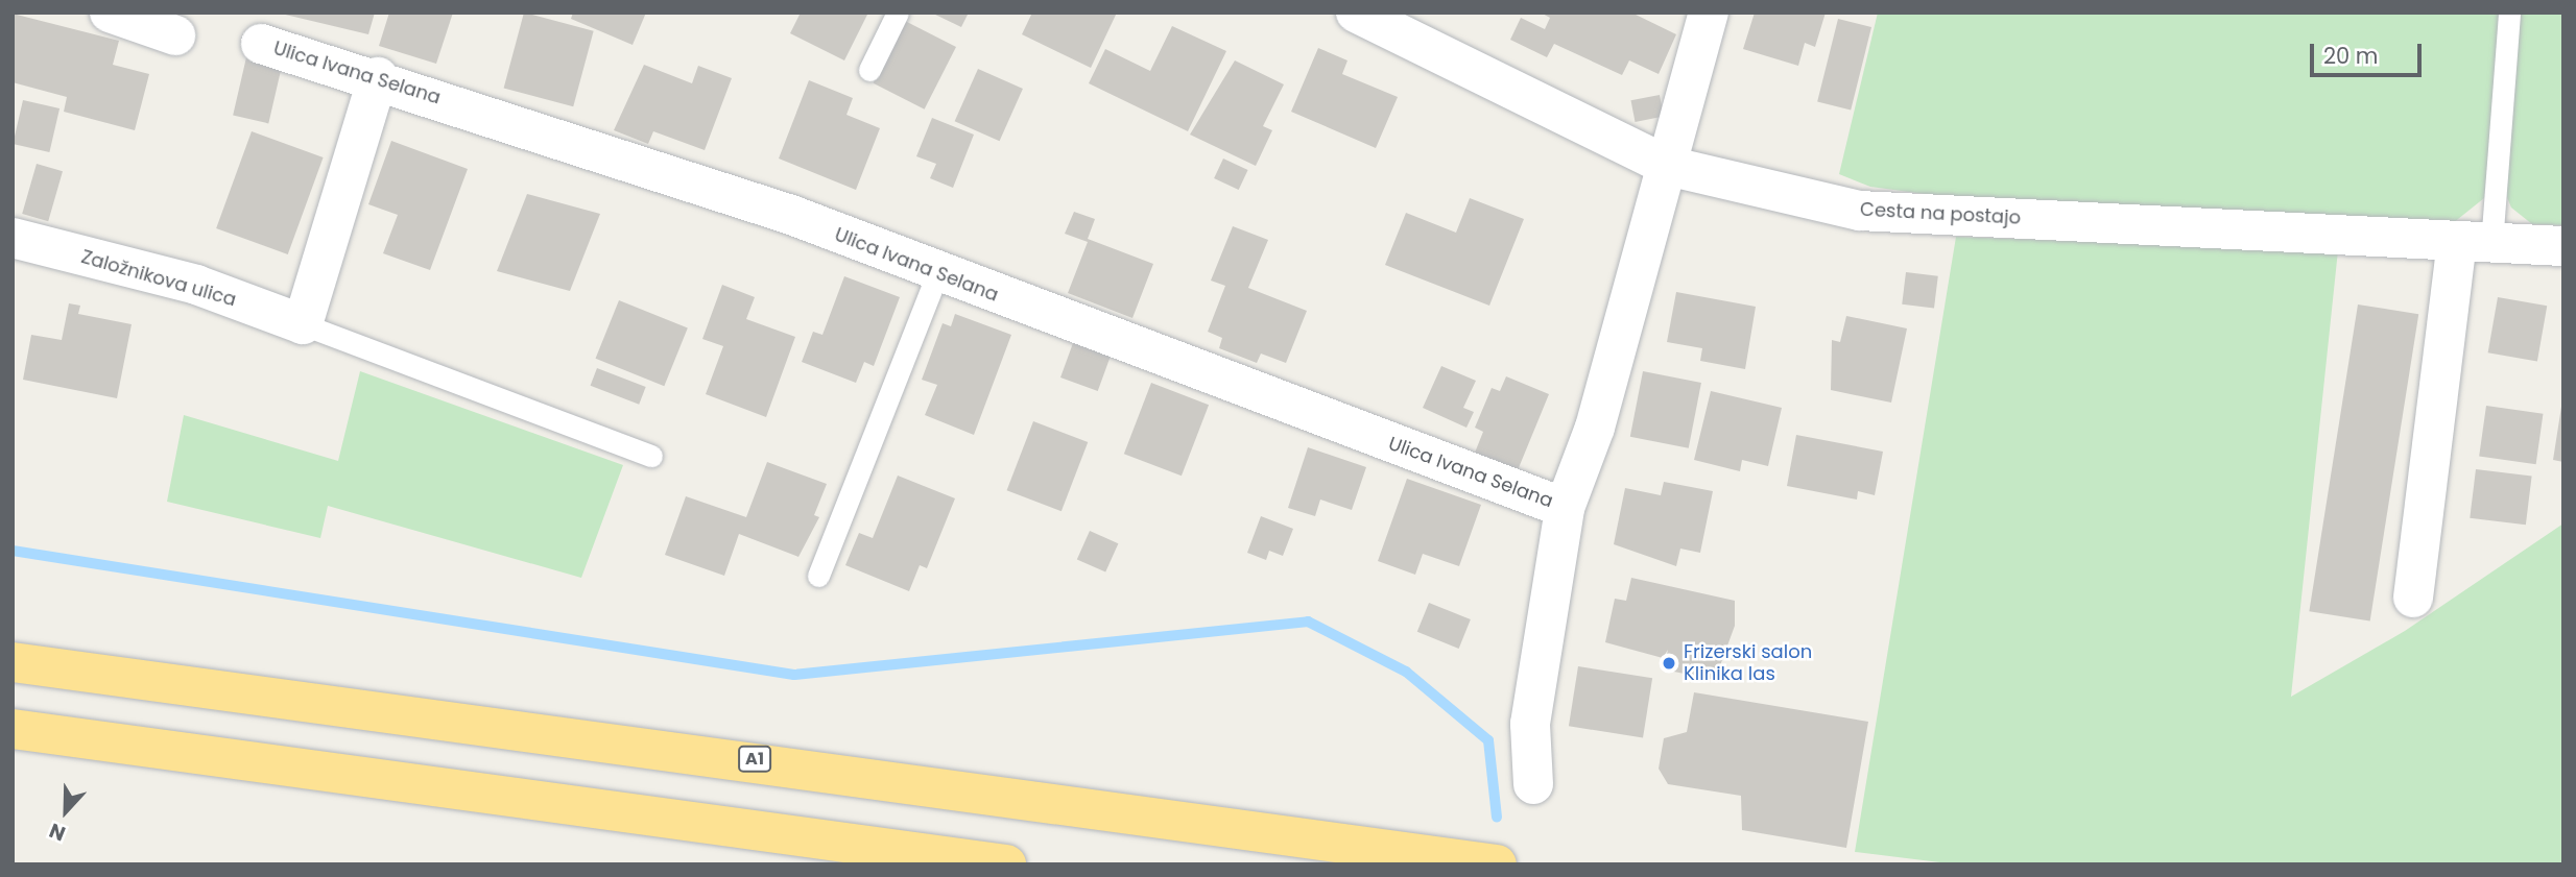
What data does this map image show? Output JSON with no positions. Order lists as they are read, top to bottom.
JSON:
{
  "streets": {
    "highway": ["A1"],
    "street": ["Ulica Ivana Selana", "Cesta na postajo", "Založnikova ulica"]
  },
  "crossings": [
    ["Ulica Ivana Selana", "Cesta na postajo"]
  ],
  "places": ["Frizerski salon Klinika las"],
  "scale_bar": "20 m",
  "north": "bottom"
}
